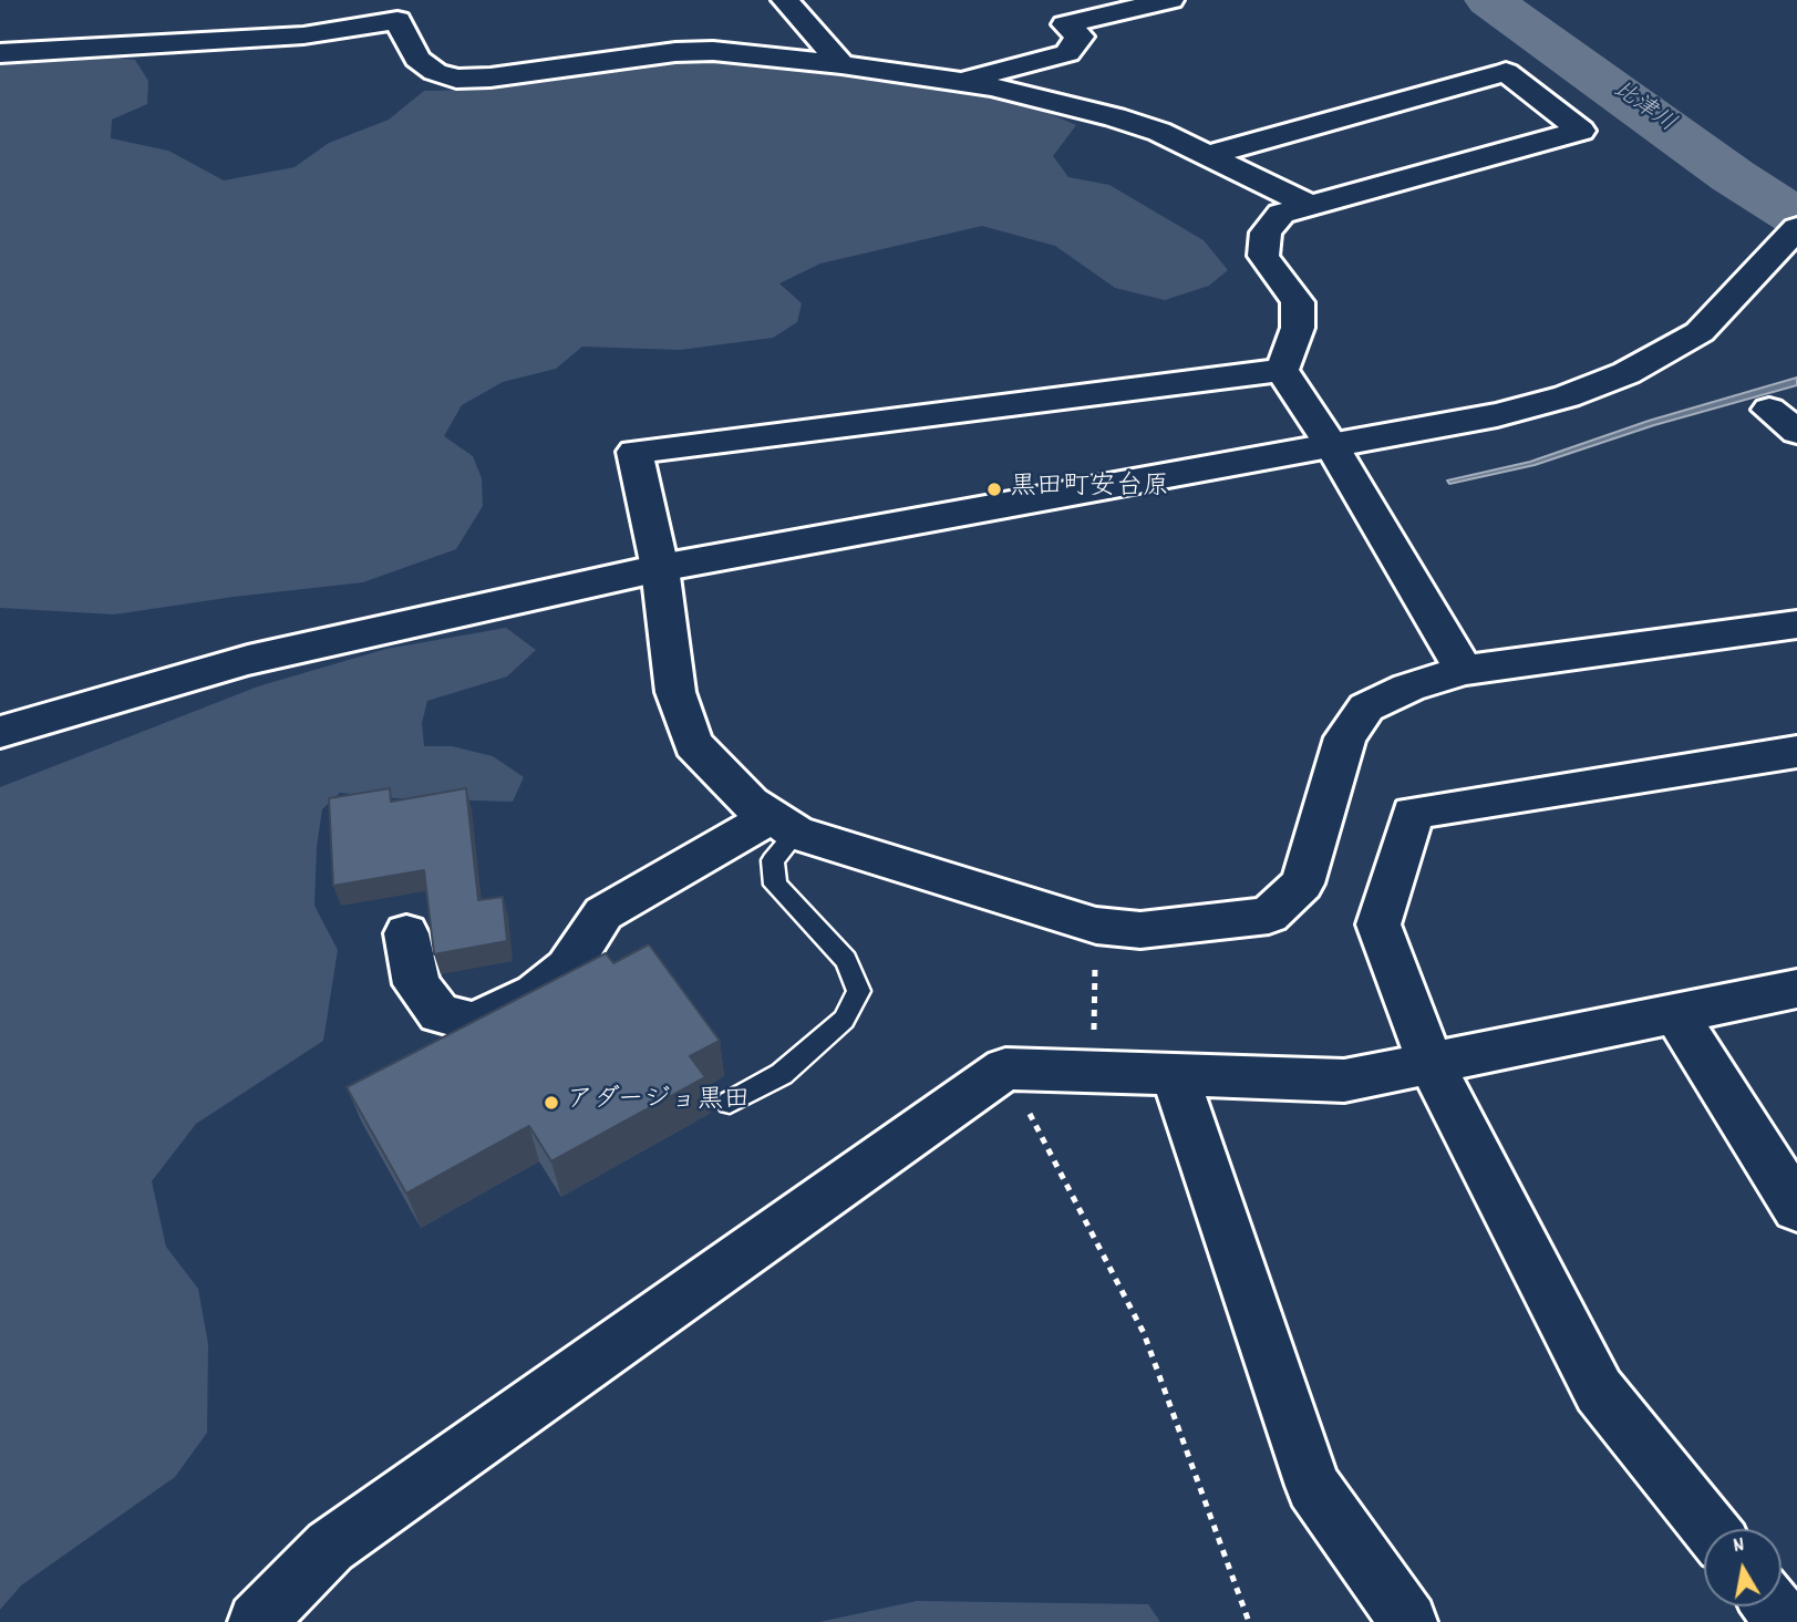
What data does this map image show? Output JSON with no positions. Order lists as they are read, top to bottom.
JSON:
{
  "water": ["比津川"],
  "places": ["黒田町安台原", "アダージョ黒田"],
  "north": "top"
}
